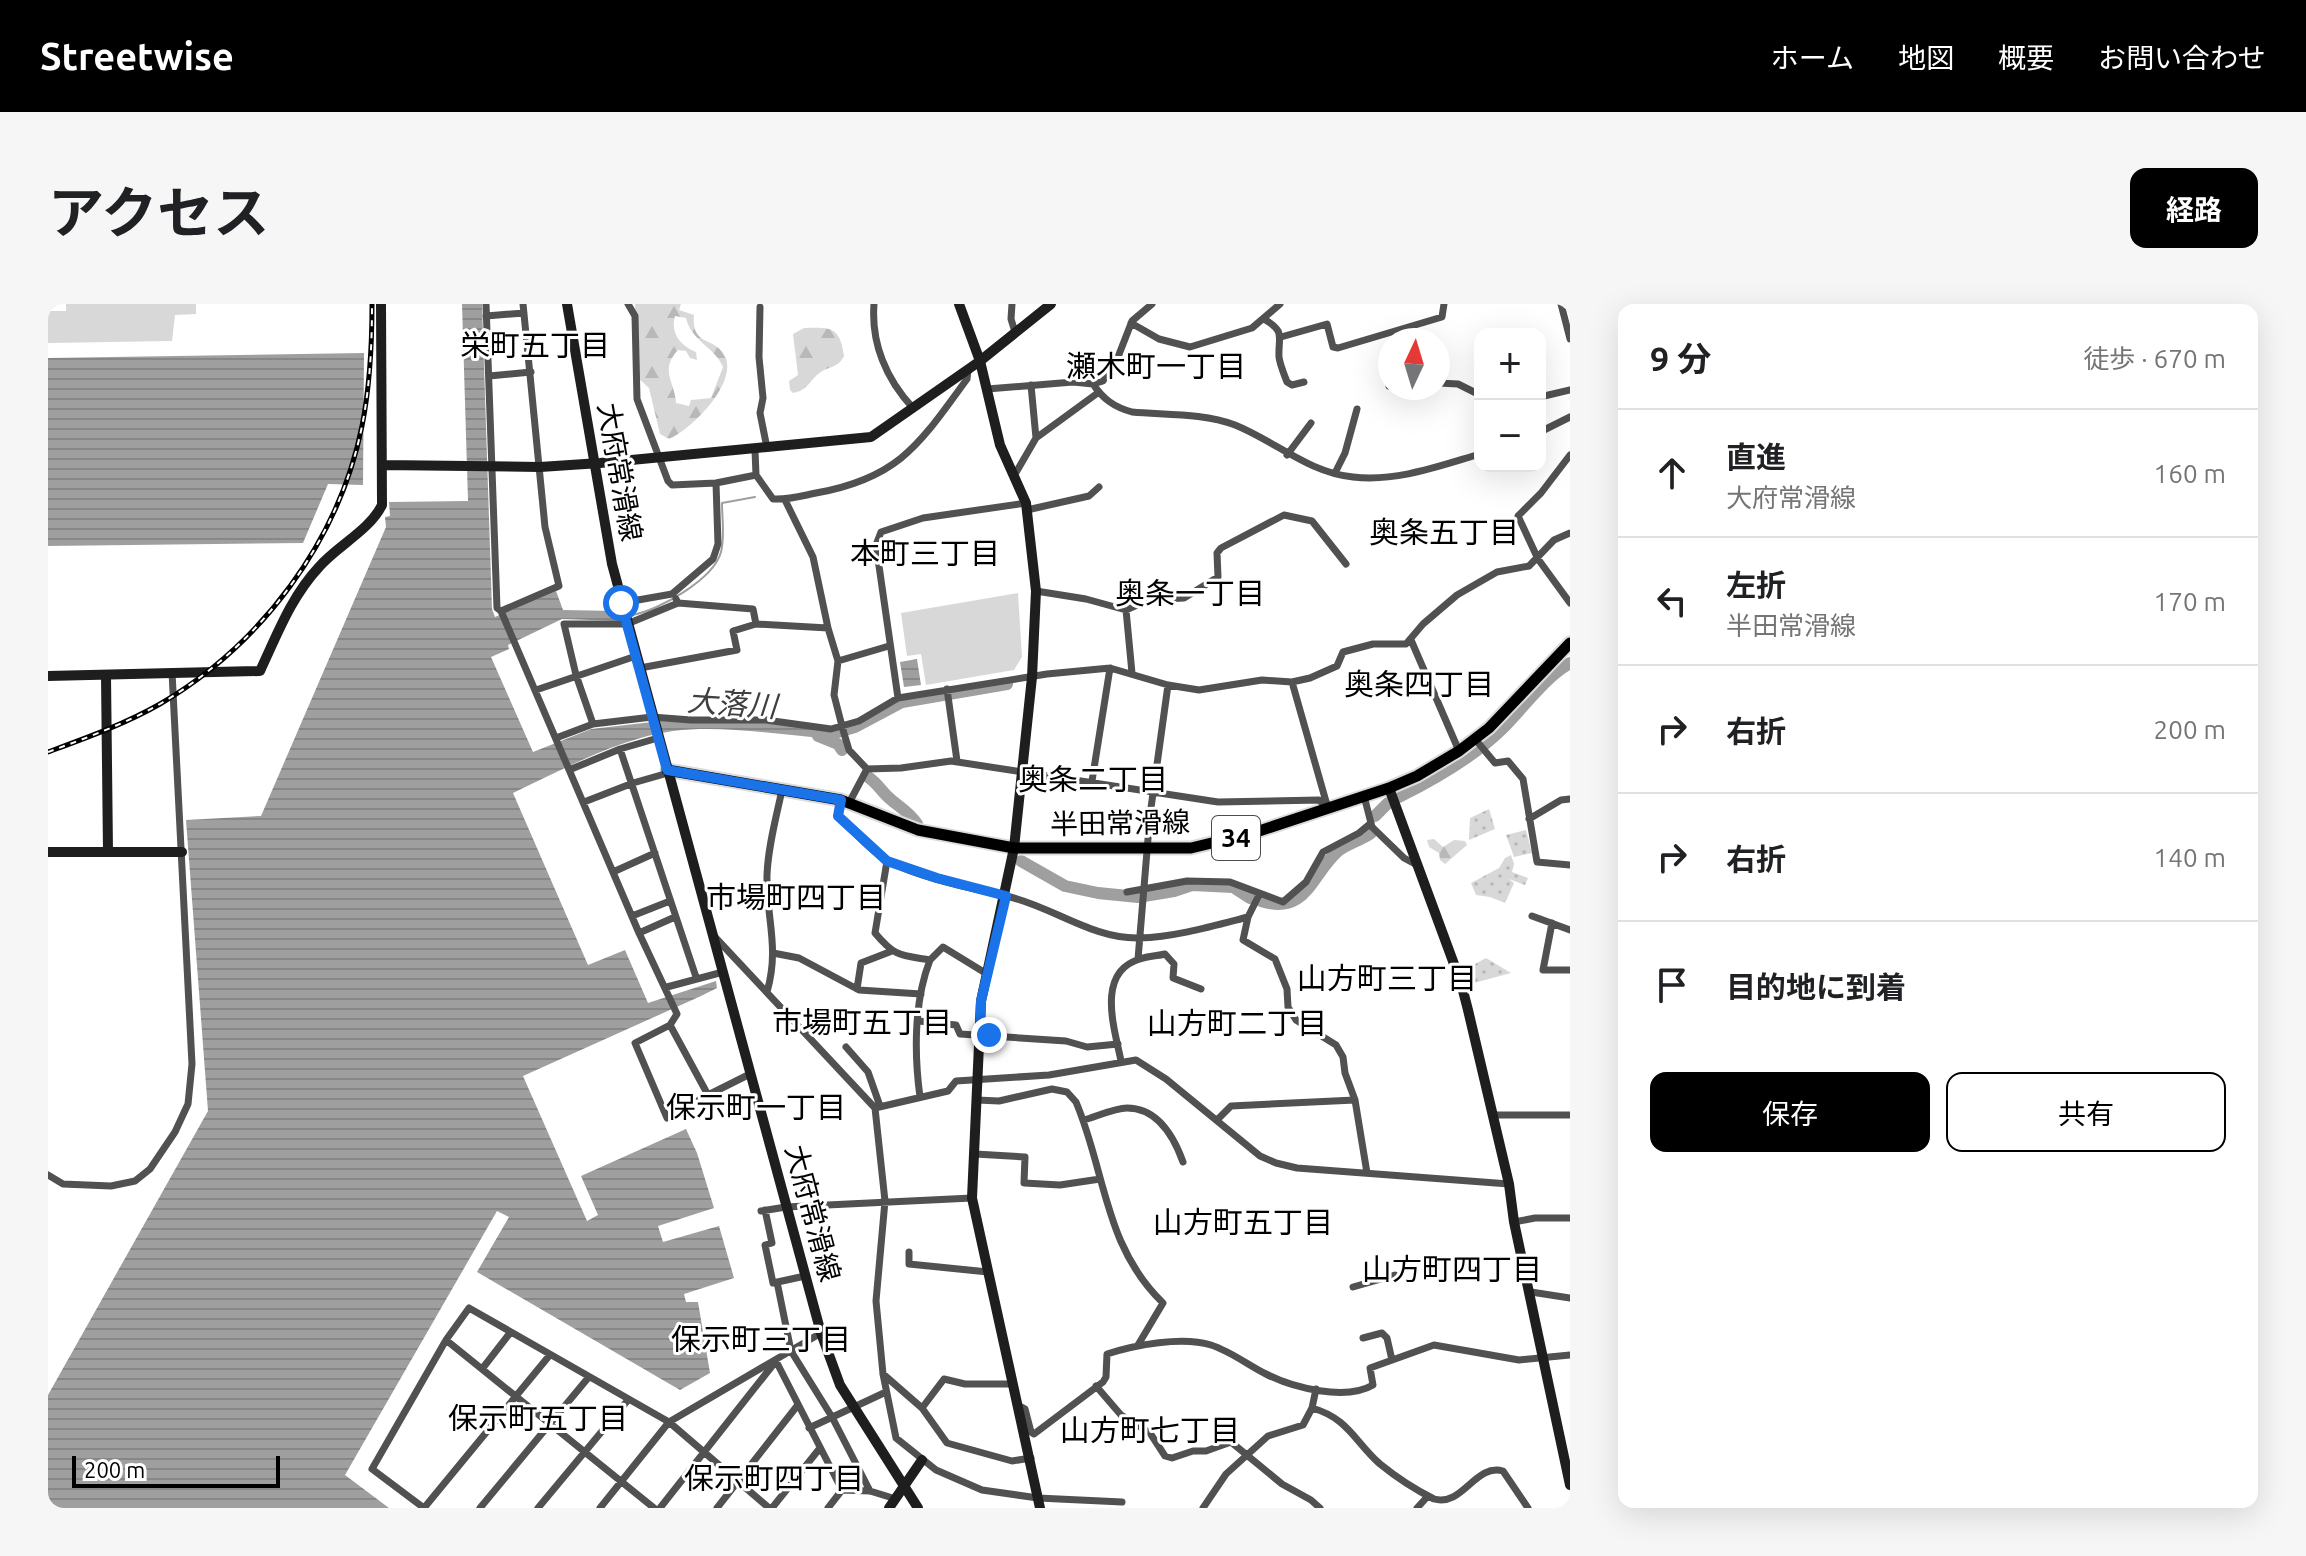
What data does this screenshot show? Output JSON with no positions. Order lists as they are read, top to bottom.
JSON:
{
  "streets": {
    "main road": ["半田常滑線", "34"],
    "street": ["大府常滑線"]
  },
  "crossings": [
    ["大府常滑線", "半田常滑線"]
  ],
  "districts": [
    "栄町五丁目",
    "瀬木町一丁目",
    "奥条五丁目",
    "本町三丁目",
    "奥条一丁目",
    "奥条四丁目",
    "奥条二丁目",
    "市場町四丁目",
    "山方町三丁目",
    "市場町五丁目",
    "山方町二丁目",
    "保示町一丁目",
    "山方町五丁目",
    "山方町四丁目",
    "保示町三丁目",
    "保示町五丁目",
    "山方町七丁目",
    "保示町四丁目"
  ],
  "water": ["大落川"],
  "scale_bar": "200 m",
  "north": "top",
  "page": {
    "header": "Streetwise",
    "nav": [
      "ホーム",
      "地図",
      "概要",
      "お問い合わせ"
    ],
    "title": "アクセス",
    "buttons": [
      "経路",
      ["保存", "共有"]
    ],
    "heading": ["9 分", "徒歩 · 670 m"],
    "map_buttons": ["+", "−"],
    "list": [
      ["直進", "大府常滑線", "160 m"],
      ["左折", "半田常滑線", "170 m"],
      ["右折", "200 m"],
      ["右折", "140 m"],
      "目的地に到着"
    ],
    "scale": "200 m"
  }
}
